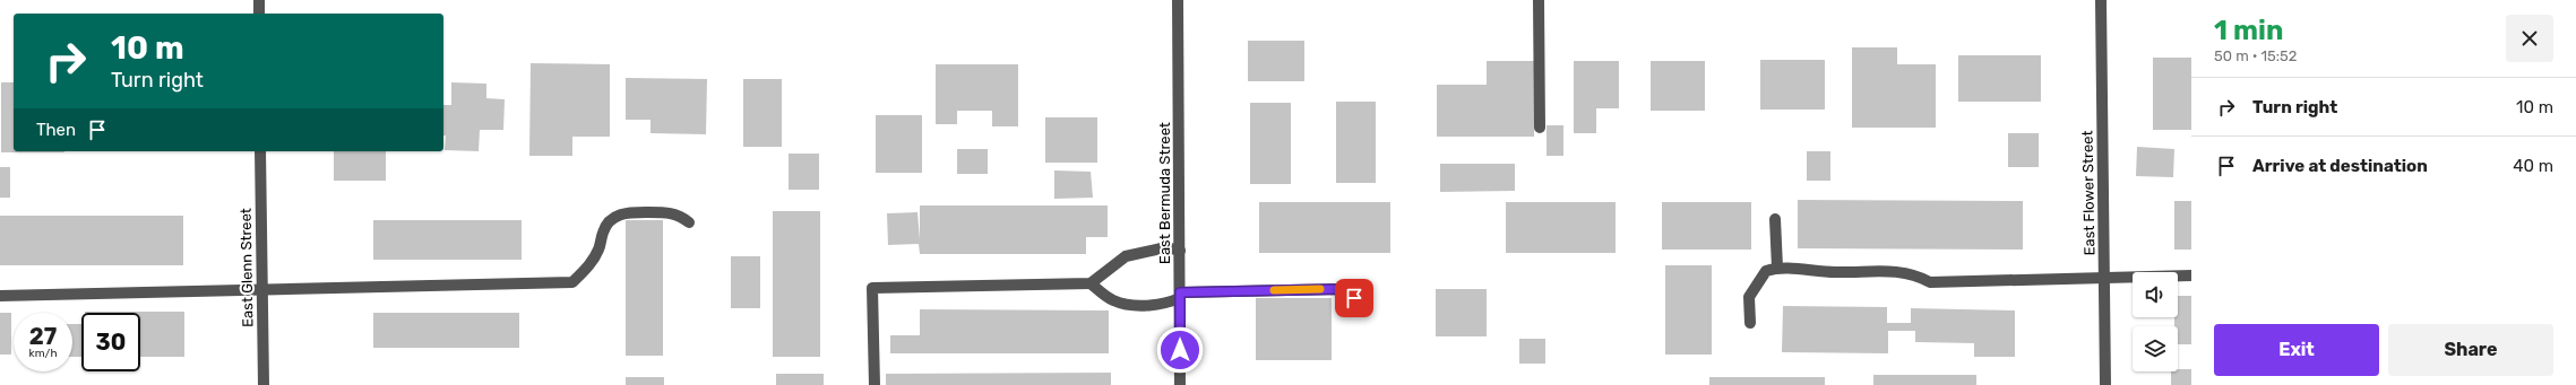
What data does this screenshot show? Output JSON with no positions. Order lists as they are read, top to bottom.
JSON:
{
  "streets": {
    "street": ["East Bermuda Street", "East Flower Street", "East Glenn Street"]
  },
  "page": {
    "heading": ["1 min", "50 m · 15:52"],
    "turn": ["10 m", "Turn right"],
    "list": [
      {
        "name": "Turn right",
        "value": "10 m"
      },
      {
        "name": "Arrive at destination",
        "value": "40 m"
      }
    ],
    "then": "Then",
    "speed": "27 km/h",
    "limit": "30",
    "buttons": ["Exit", "Share"]
  }
}
